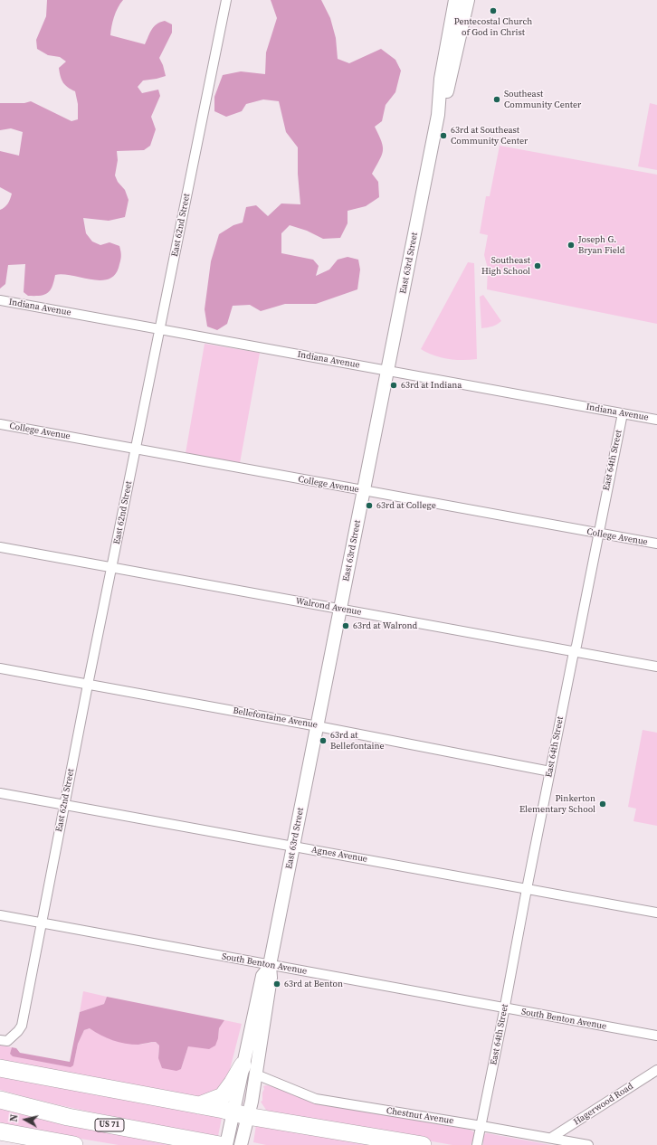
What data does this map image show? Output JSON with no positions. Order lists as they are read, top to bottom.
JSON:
{
  "streets": {
    "highway": ["US 71"],
    "main road": ["East 63rd Street"],
    "street": [
      "East 62nd Street",
      "Indiana Avenue",
      "College Avenue",
      "East 64th Street",
      "Walrond Avenue",
      "Bellefontaine Avenue",
      "Agnes Avenue",
      "South Benton Avenue",
      "Hagerwood Road",
      "Chestnut Avenue"
    ]
  },
  "crossings": [
    ["East 62nd Street", "Indiana Avenue"],
    ["East 62nd Street", "College Avenue"],
    ["East 62nd Street", "Walrond Avenue"],
    ["East 62nd Street", "Bellefontaine Avenue"],
    ["East 62nd Street", "Agnes Avenue"],
    ["East 62nd Street", "South Benton Avenue"],
    ["East 63rd Street", "Indiana Avenue"],
    ["East 63rd Street", "College Avenue"],
    ["East 63rd Street", "Walrond Avenue"],
    ["East 63rd Street", "Bellefontaine Avenue"],
    ["East 63rd Street", "Agnes Avenue"],
    ["East 63rd Street", "South Benton Avenue"],
    ["East 63rd Street", "Chestnut Avenue"],
    ["Indiana Avenue", "East 64th Street"],
    ["College Avenue", "East 64th Street"],
    ["East 64th Street", "Walrond Avenue"],
    ["East 64th Street", "Bellefontaine Avenue"],
    ["East 64th Street", "Agnes Avenue"],
    ["East 64th Street", "South Benton Avenue"],
    ["East 64th Street", "Chestnut Avenue"],
    ["Hagerwood Road", "Chestnut Avenue"]
  ],
  "places": [
    "Pentecostal Church of God in Christ",
    "Southeast Community Center",
    "63rd at Southeast Community Center",
    "Joseph G. Bryan Field",
    "Southeast High School",
    "63rd at Indiana",
    "63rd at College",
    "63rd at Walrond",
    "63rd at Bellefontaine",
    "Pinkerton Elementary School",
    "63rd at Benton"
  ],
  "north": "left"
}
